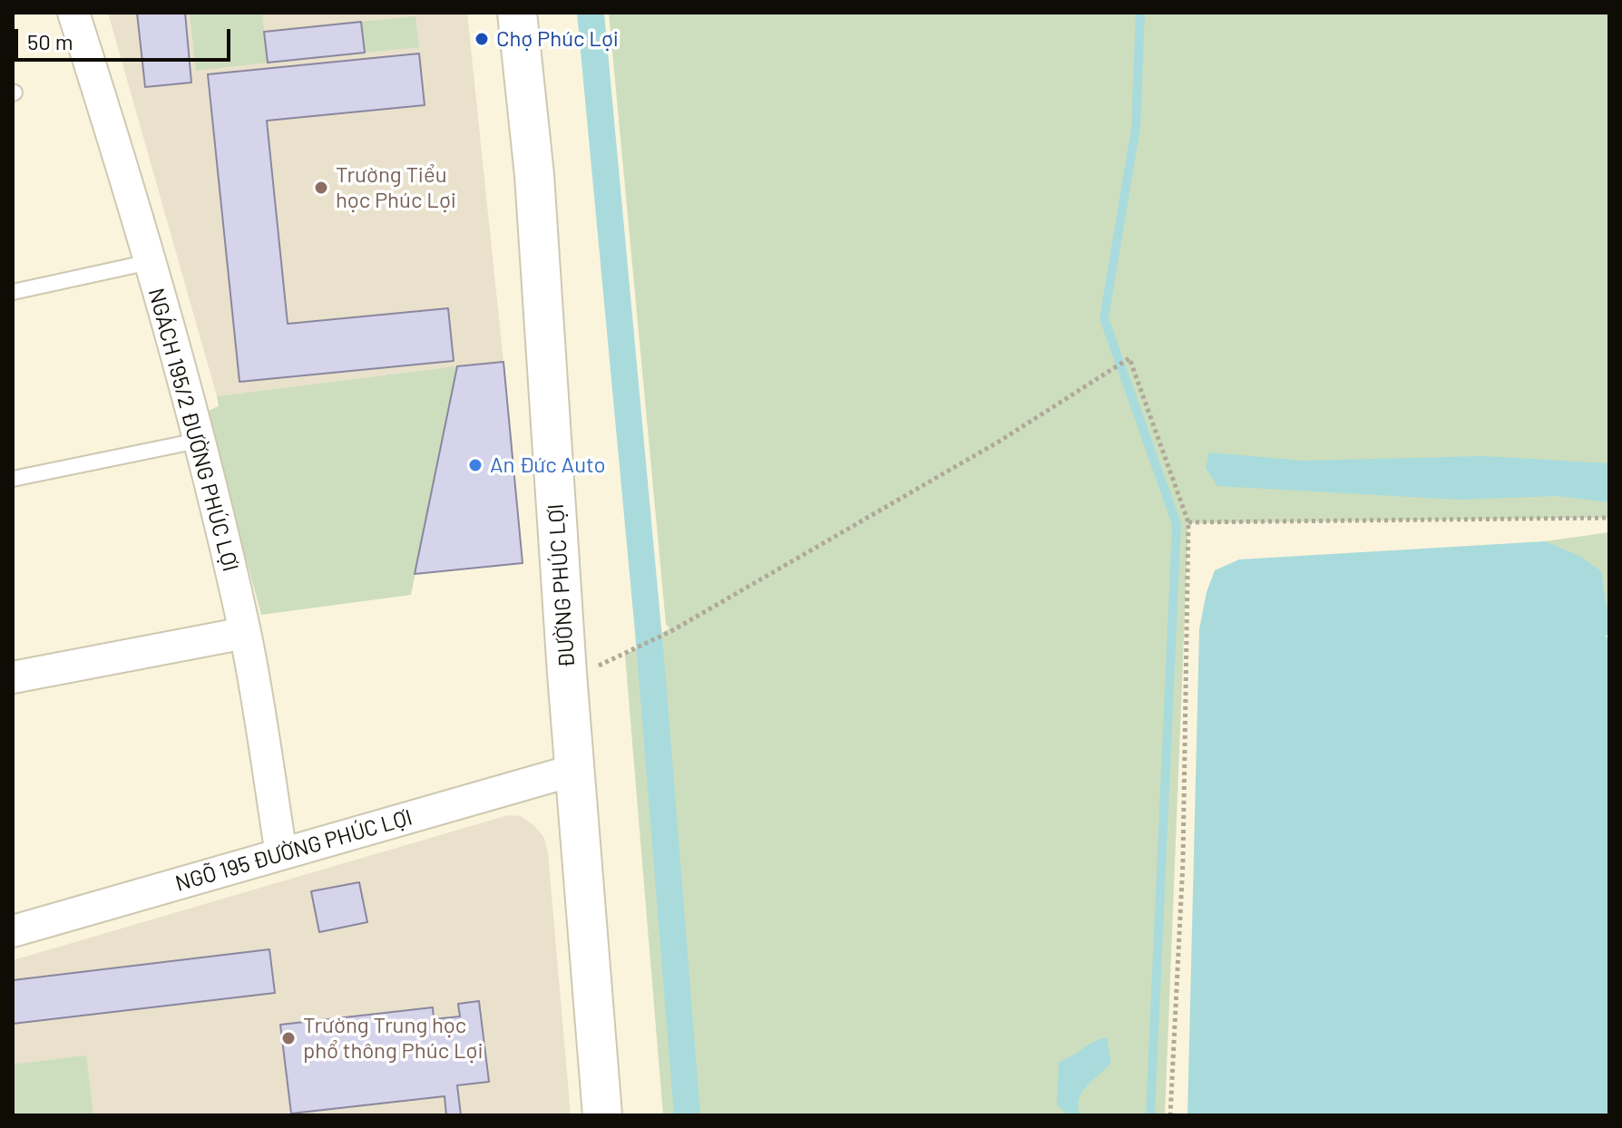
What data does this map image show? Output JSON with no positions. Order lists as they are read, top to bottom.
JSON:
{
  "streets": {
    "street": ["NGÁCH 195/2 ĐƯỜNG PHÚC LỢI", "ĐƯỜNG PHÚC LỢI", "NGÕ 195 ĐƯỜNG PHÚC LỢI"]
  },
  "crossings": [
    ["NGÁCH 195/2 ĐƯỜNG PHÚC LỢI", "NGÕ 195 ĐƯỜNG PHÚC LỢI"],
    ["ĐƯỜNG PHÚC LỢI", "NGÕ 195 ĐƯỜNG PHÚC LỢI"]
  ],
  "places": [
    "Chợ Phúc Lợi",
    "Trường Tiểu học Phúc Lợi",
    "An Đức Auto",
    "Trường Trung học phổ thông Phúc Lợi"
  ],
  "scale_bar": "50 m"
}
